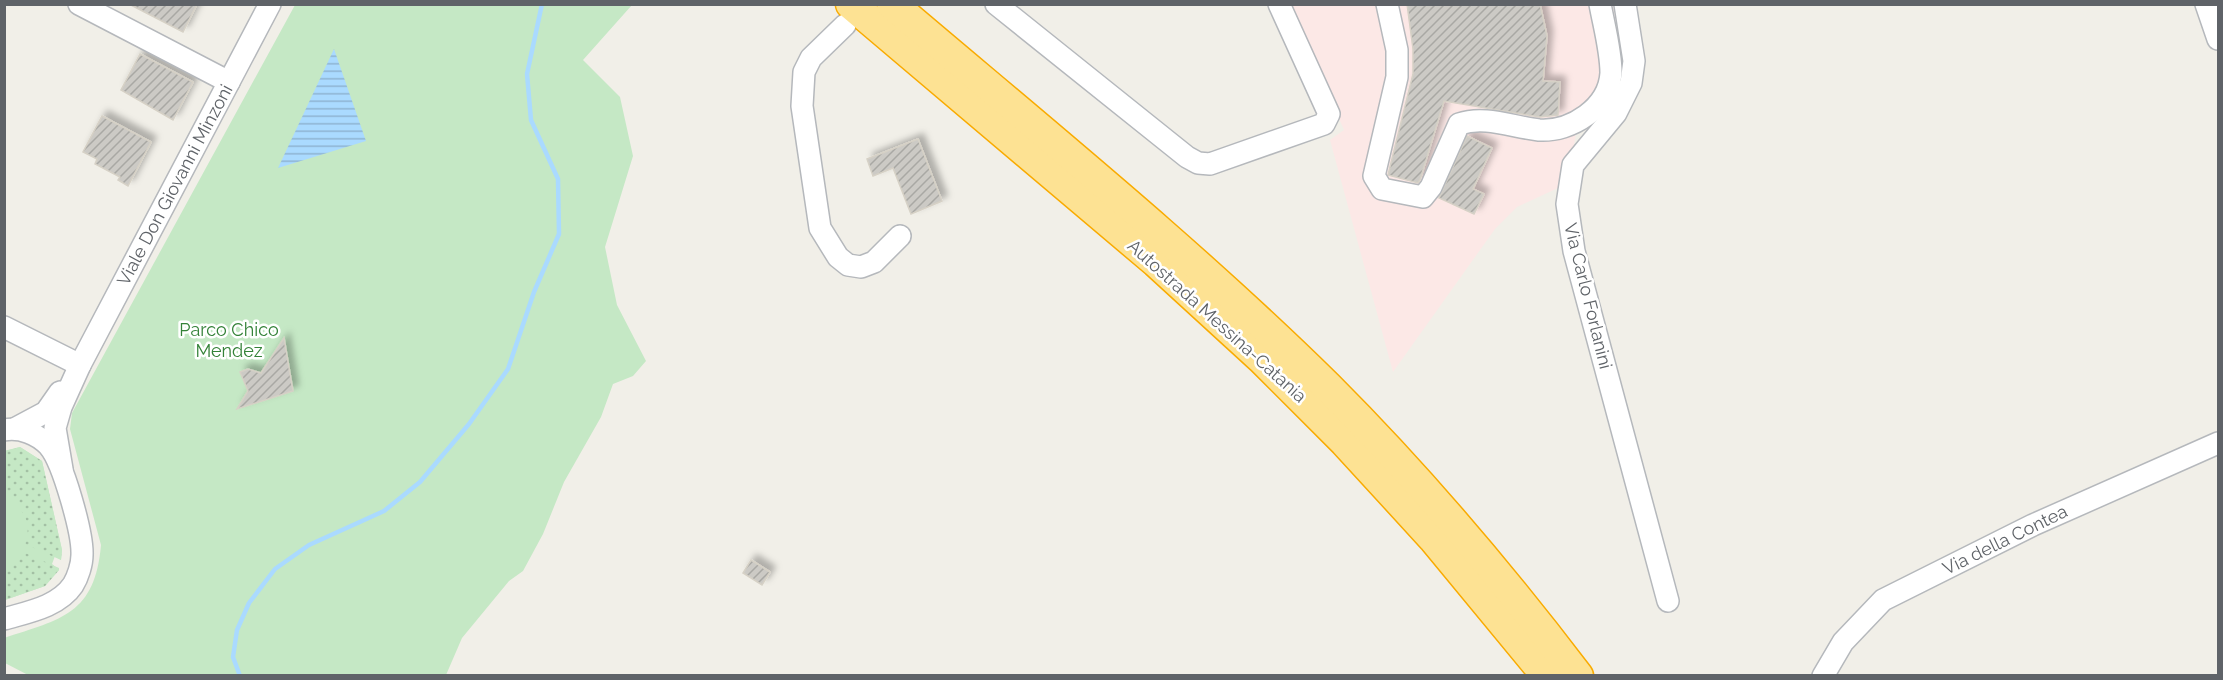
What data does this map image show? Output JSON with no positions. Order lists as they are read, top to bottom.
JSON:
{
  "streets": {
    "highway": ["Autostrada Messina-Catania"],
    "street": ["Viale Don Giovanni Minzoni", "Via Carlo Forlanini", "Via della Contea"]
  },
  "parks": ["Parco Chico Mendez"]
}
